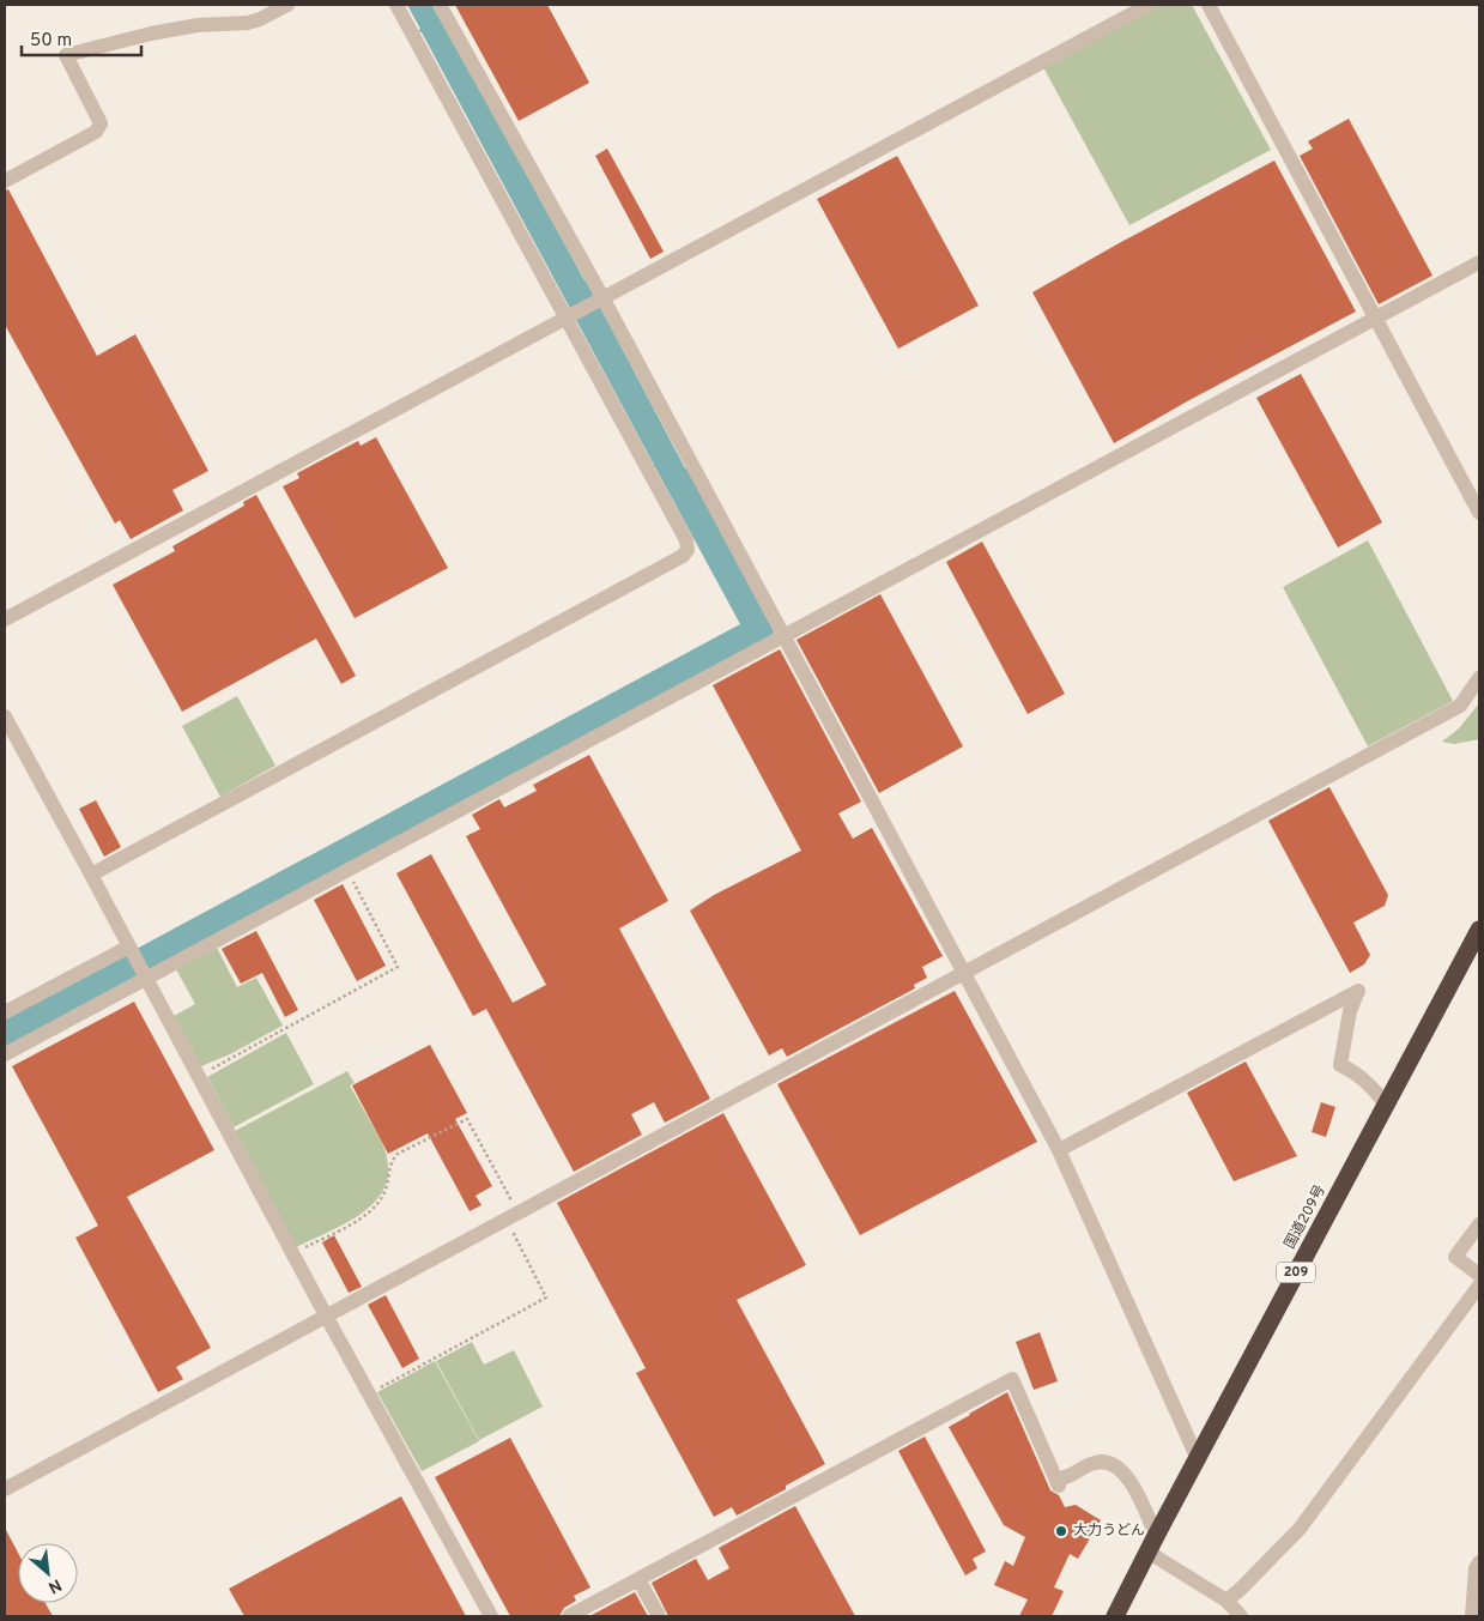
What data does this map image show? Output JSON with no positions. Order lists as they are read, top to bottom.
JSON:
{
  "streets": {
    "highway": ["国道209号", "209"]
  },
  "places": ["大力うどん"],
  "scale_bar": "50 m",
  "north": "bottom right"
}
